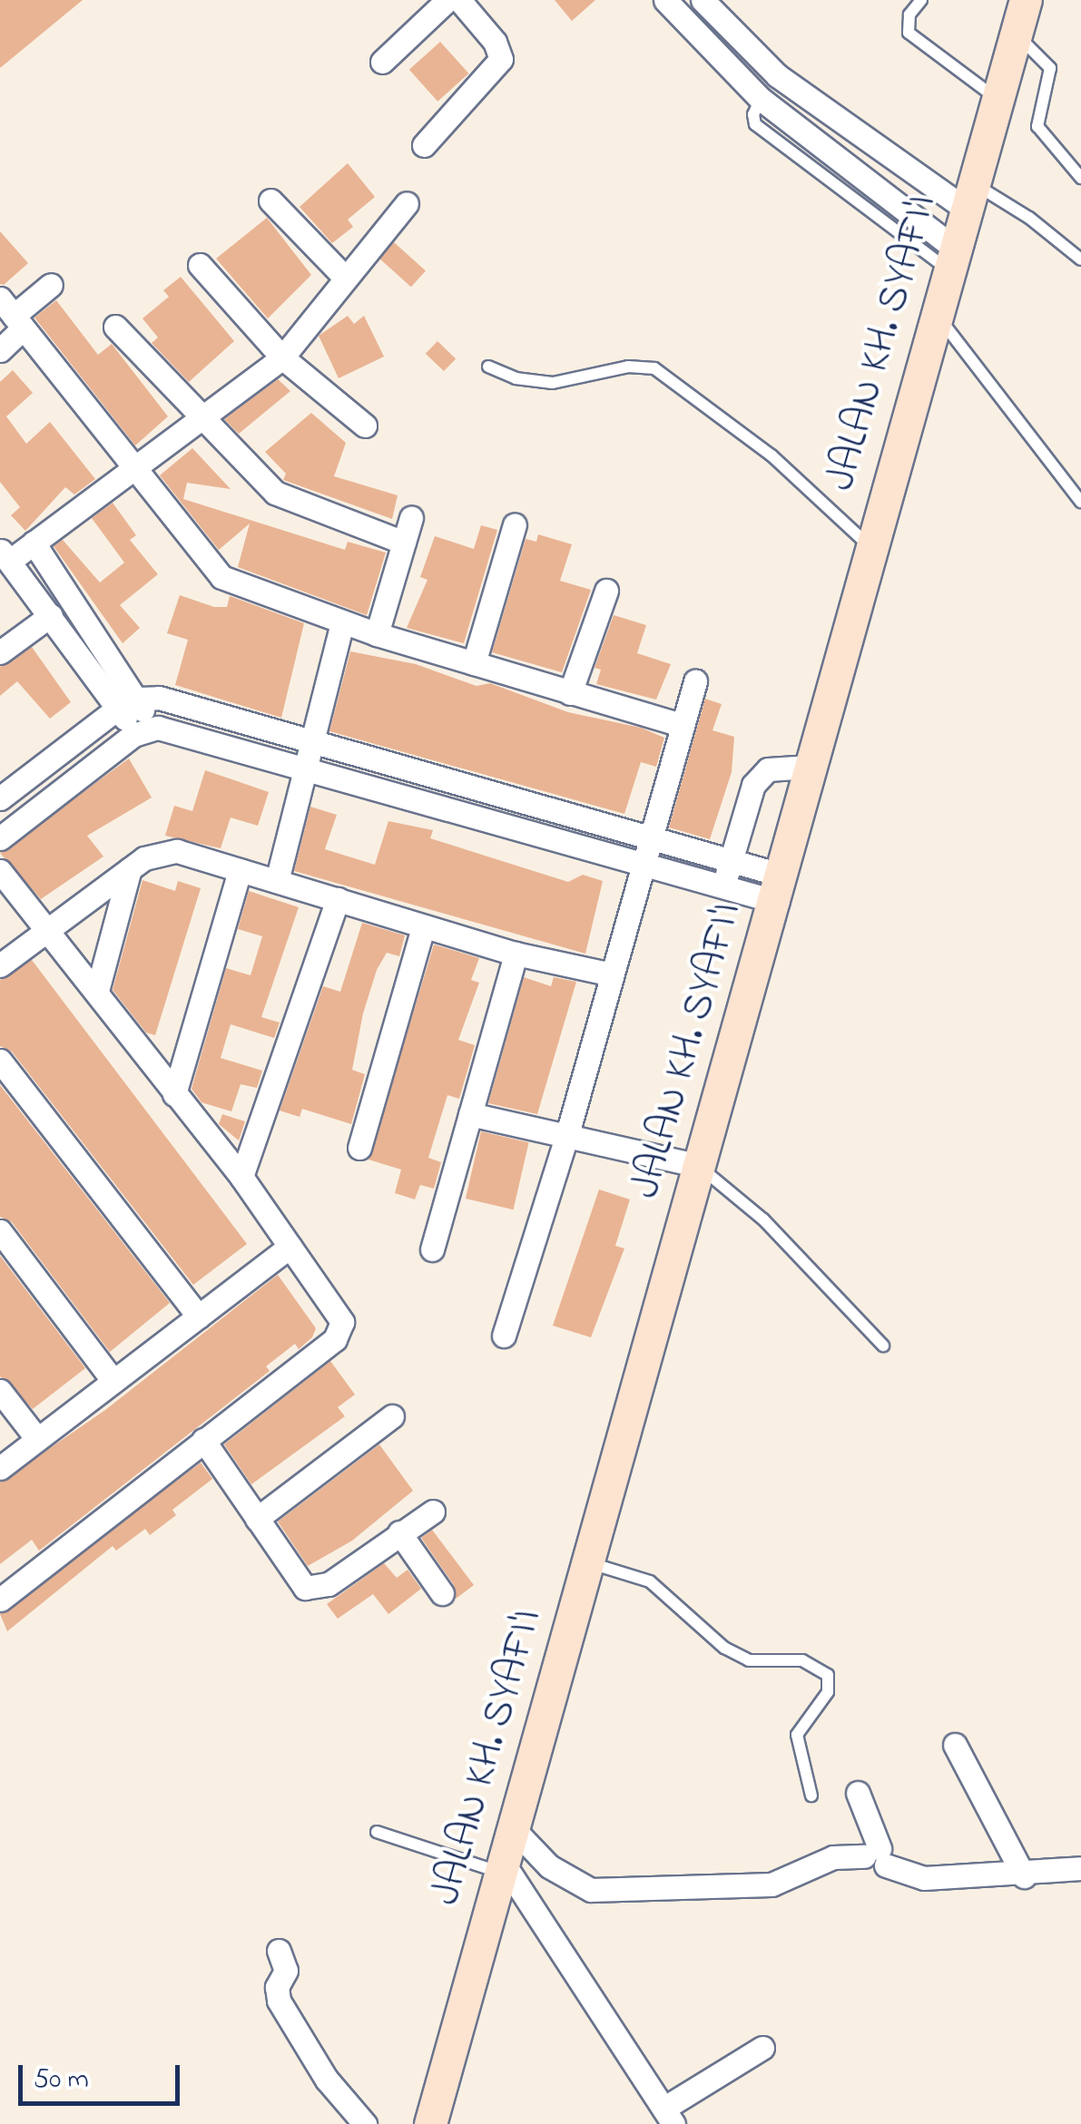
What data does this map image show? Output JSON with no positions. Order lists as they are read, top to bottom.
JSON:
{
  "streets": {
    "main road": ["JALAN KH. SYAFI'I"]
  },
  "scale_bar": "50 m"
}
